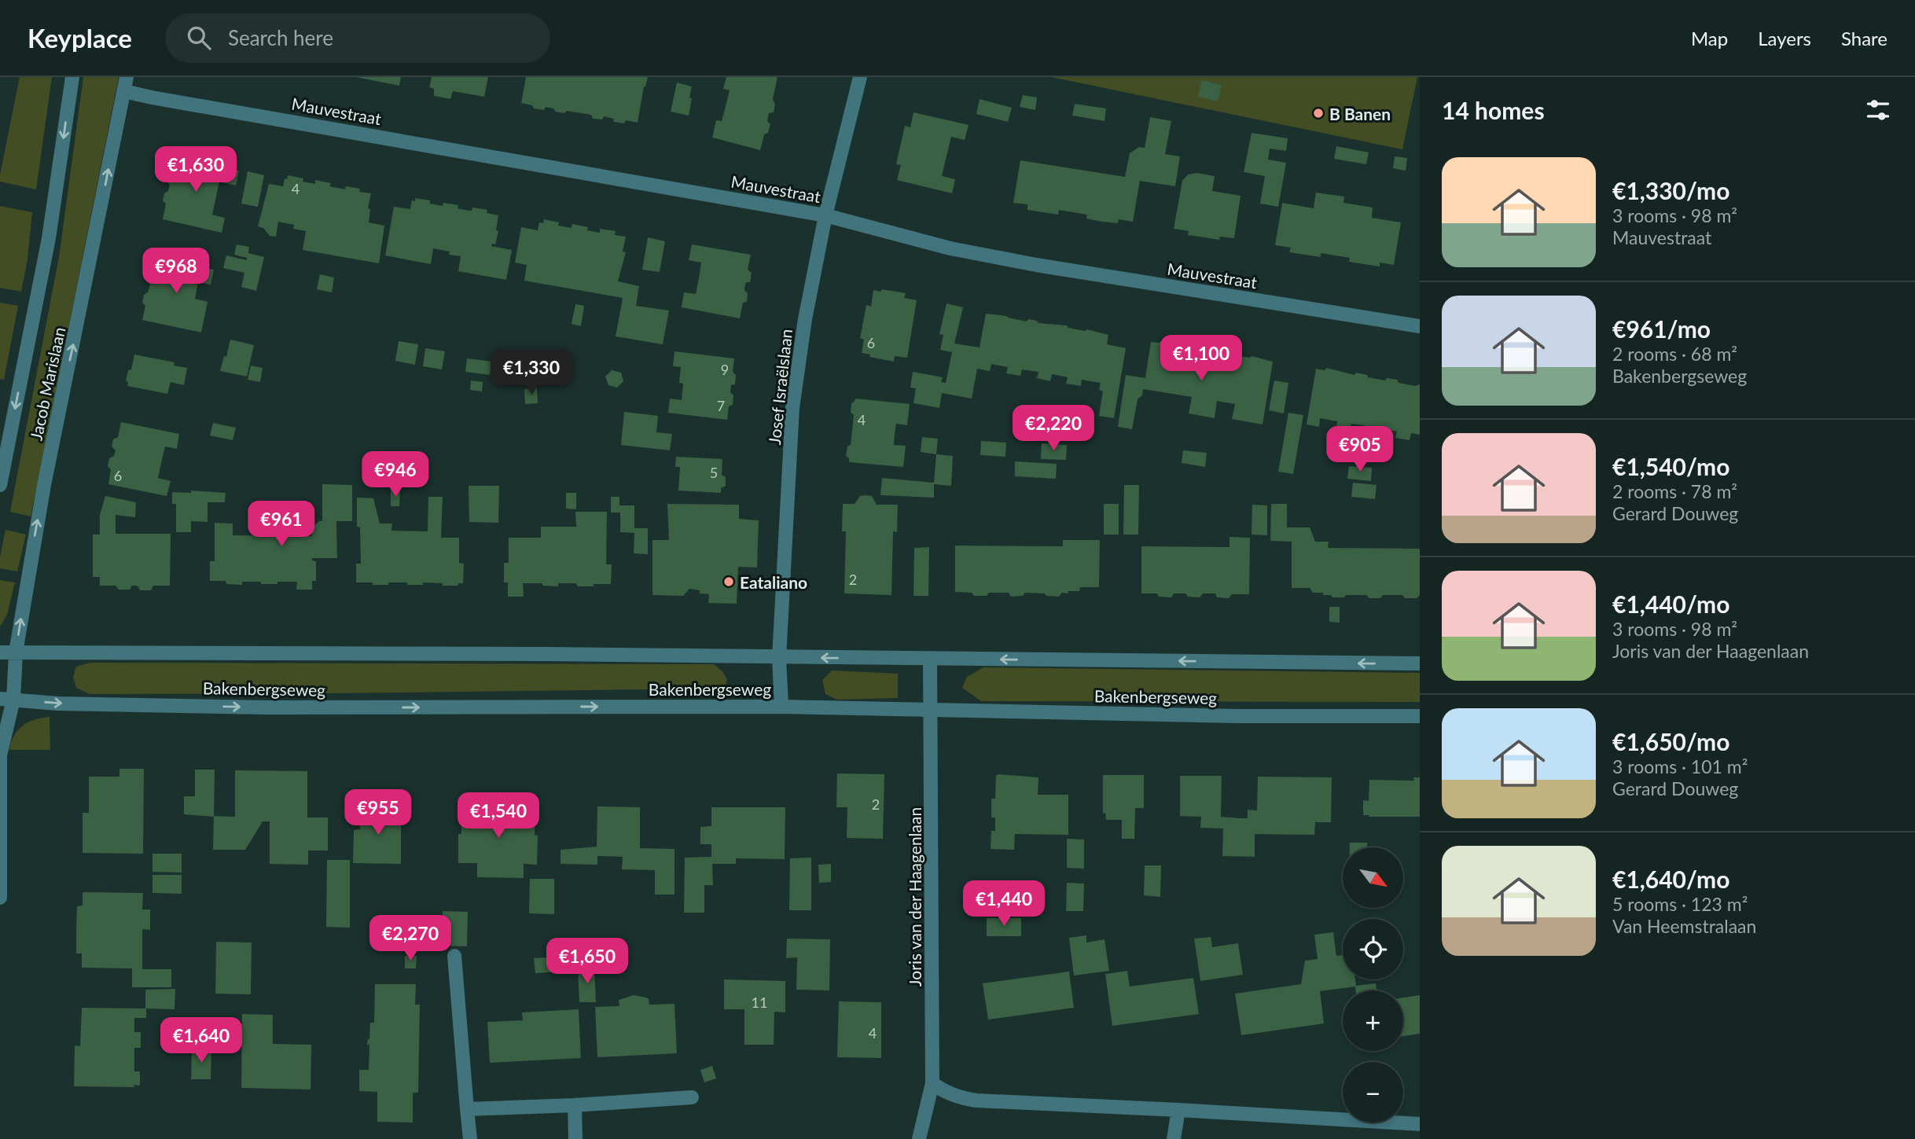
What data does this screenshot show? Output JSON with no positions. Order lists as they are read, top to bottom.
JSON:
{
  "streets": {
    "street": [
      "Mauvestraat",
      "Jacob Marislaan",
      "Josef Israëlslaan",
      "Bakenbergseweg",
      "Joris van der Haagenlaan"
    ]
  },
  "crossings": [
    ["Mauvestraat", "Jacob Marislaan"],
    ["Mauvestraat", "Josef Israëlslaan"],
    ["Jacob Marislaan", "Bakenbergseweg"],
    ["Josef Israëlslaan", "Bakenbergseweg"],
    ["Bakenbergseweg", "Joris van der Haagenlaan"]
  ],
  "places": ["B Banen", "Eataliano"],
  "house_numbers": [
    "4",
    "6",
    "9",
    "7",
    "4",
    "5",
    "6",
    "2",
    "2",
    "11",
    "4"
  ],
  "north": "bottom right",
  "page": {
    "header": "Keyplace",
    "search": "Search here",
    "nav": ["Map", "Layers", "Share"],
    "heading": "14 homes",
    "list": [
      {
        "name": "€1,330/mo",
        "note": "3 rooms · 98 m² · Mauvestraat"
      },
      {
        "name": "€961/mo",
        "note": "2 rooms · 68 m² · Bakenbergseweg"
      },
      {
        "name": "€1,540/mo",
        "note": "2 rooms · 78 m² · Gerard Douweg"
      },
      {
        "name": "€1,440/mo",
        "note": "3 rooms · 98 m² · Joris van der Haagenlaan"
      },
      {
        "name": "€1,650/mo",
        "note": "3 rooms · 101 m² · Gerard Douweg"
      },
      {
        "name": "€1,640/mo",
        "note": "5 rooms · 123 m² · Van Heemstralaan"
      }
    ],
    "price": [
      "€1,630",
      "€968",
      "€1,100",
      "€1,330",
      "€2,220",
      "€905",
      "€946",
      "€961",
      "€955",
      "€1,540",
      "€1,440",
      "€2,270",
      "€1,650",
      "€1,640"
    ],
    "map_buttons": ["+", "−"]
  }
}
